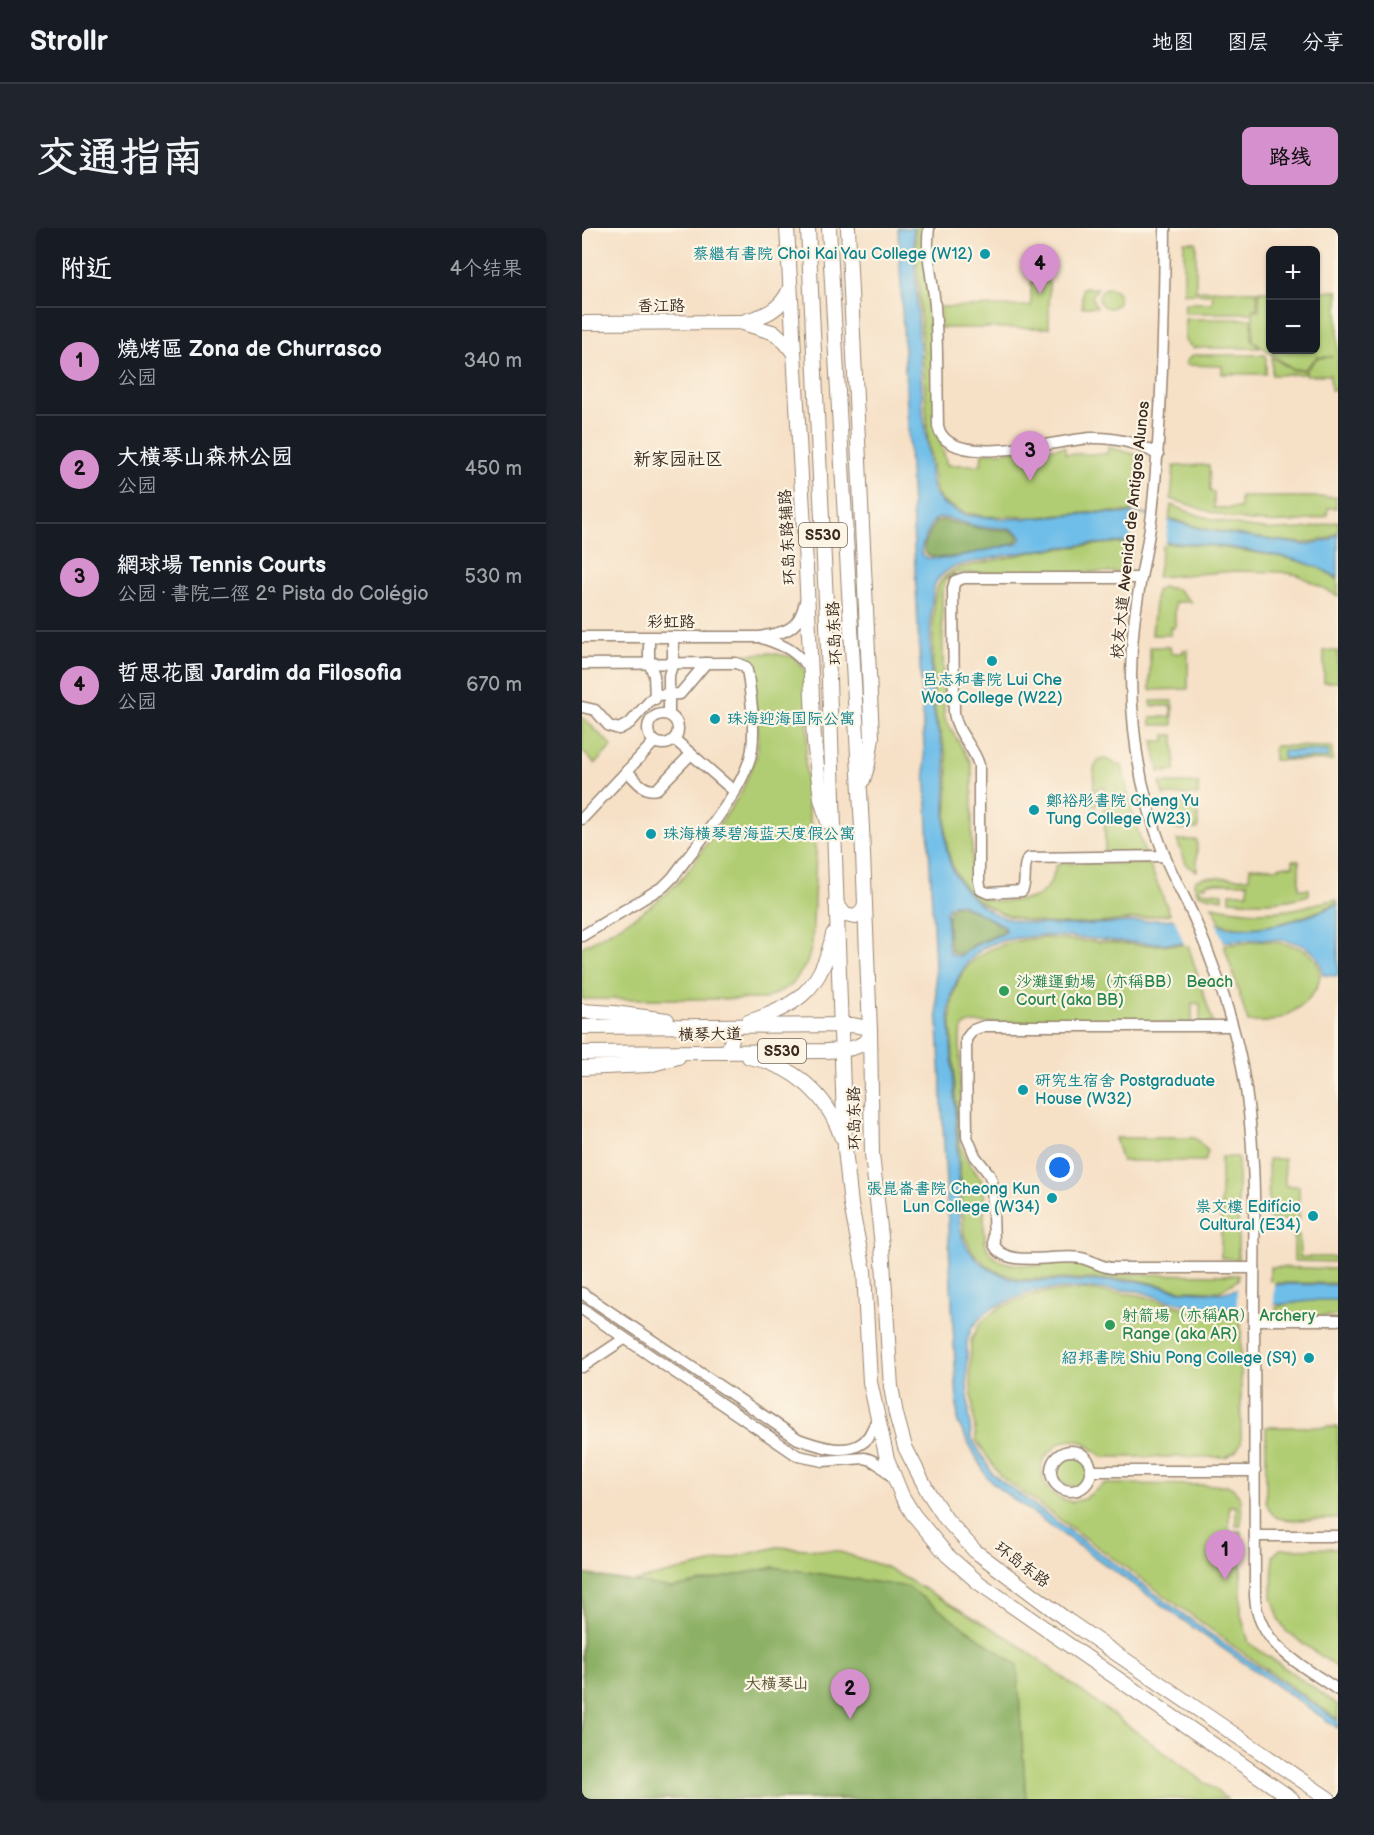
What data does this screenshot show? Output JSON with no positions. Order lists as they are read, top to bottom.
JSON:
{
  "streets": {
    "main road": [
      "香江路",
      "S530",
      "环岛东路辅路",
      "环岛东路",
      "横琴大道"
    ],
    "street": ["校友大道 Avenida de Antigos Alunos", "彩虹路"]
  },
  "crossings": [
    ["环岛东路辅路", "环岛东路"],
    ["环岛东路", "横琴大道"]
  ],
  "districts": ["新家园社区"],
  "parks": ["大橫琴山"],
  "places": [
    "蔡繼有書院 Choi Kai Yau College (W12)",
    "呂志和書院 Lui Che Woo College (W22)",
    "珠海迎海国际公寓",
    "鄭裕彤書院 Cheng Yu Tung College (W23)",
    "珠海横琴碧海蓝天度假公寓",
    "沙灘運動場（亦稱BB） Beach Court (aka BB)",
    "研究生宿舍 Postgraduate House (W32)",
    "張崑崙書院 Cheong Kun Lun College (W34)",
    "祟文樓 Edifício Cultural (E34)",
    "射箭場（亦稱AR） Archery Range (aka AR)",
    "紹邦書院 Shiu Pong College (S9)"
  ],
  "page": {
    "header": "Strollr",
    "nav": ["地图", "图层", "分享"],
    "buttons": "路线",
    "title": "交通指南",
    "heading": ["附近", "4个结果"],
    "pins": [
      "4",
      "3",
      "1",
      "2"
    ],
    "map_buttons": ["+", "−"],
    "list": [
      {
        "mark": "1",
        "name": "燒烤區 Zona de Churrasco",
        "note": "公园",
        "value": "340 m"
      },
      {
        "mark": "2",
        "name": "大横琴山森林公园",
        "note": "公园",
        "value": "450 m"
      },
      {
        "mark": "3",
        "name": "網球場 Tennis Courts",
        "note": "公园 · 書院二徑 2ª Pista do Colégio",
        "value": "530 m"
      },
      {
        "mark": "4",
        "name": "哲思花園 Jardim da Filosofia",
        "note": "公园",
        "value": "670 m"
      }
    ]
  }
}
